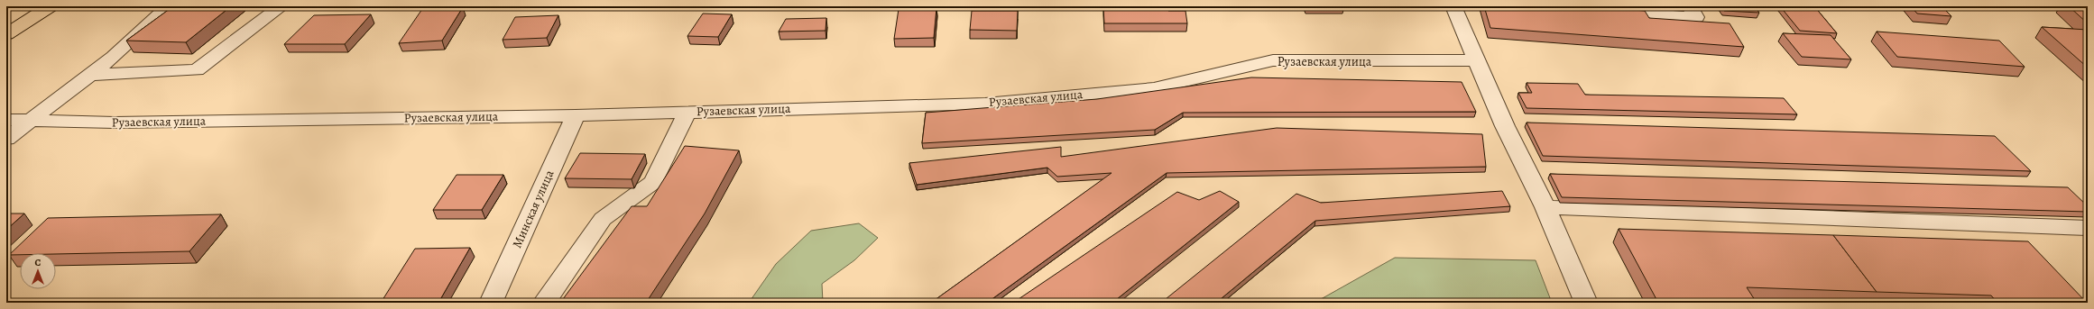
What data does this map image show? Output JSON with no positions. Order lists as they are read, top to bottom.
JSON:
{
  "streets": {
    "street": ["Рузаевская улица", "Минская улица"]
  },
  "crossings": [
    ["Рузаевская улица", "Минская улица"]
  ],
  "north": "top"
}
